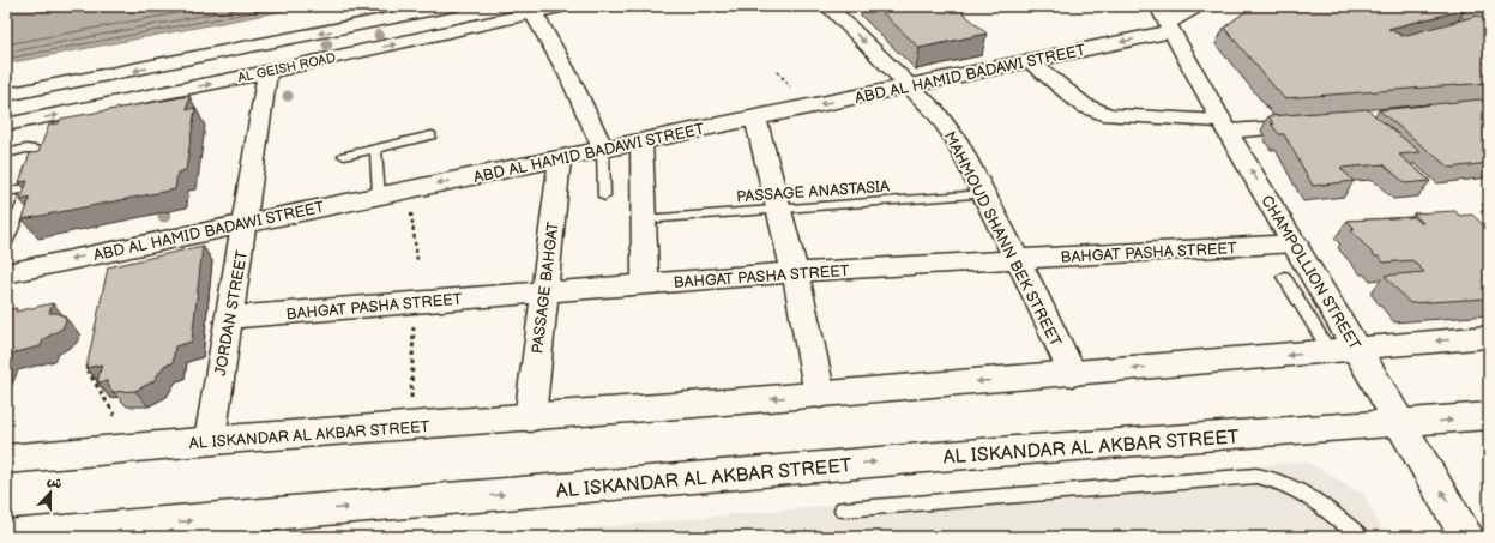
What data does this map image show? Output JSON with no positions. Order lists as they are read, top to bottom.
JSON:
{
  "streets": {
    "main road": [
      "AL GEISH ROAD",
      "ABD AL HAMID BADAWI STREET",
      "MAHMOUD SHANN BEK STREET",
      "BAHGAT PASHA STREET",
      "CHAMPOLLION STREET",
      "PASSAGE BAHGAT",
      "JORDAN STREET",
      "AL ISKANDAR AL AKBAR STREET"
    ],
    "lane": ["PASSAGE ANASTASIA"]
  },
  "crossings": [
    ["AL GEISH ROAD", "JORDAN STREET"],
    ["ABD AL HAMID BADAWI STREET", "MAHMOUD SHANN BEK STREET"],
    ["ABD AL HAMID BADAWI STREET", "CHAMPOLLION STREET"],
    ["ABD AL HAMID BADAWI STREET", "PASSAGE BAHGAT"],
    ["ABD AL HAMID BADAWI STREET", "JORDAN STREET"],
    ["PASSAGE ANASTASIA", "MAHMOUD SHANN BEK STREET"],
    ["MAHMOUD SHANN BEK STREET", "BAHGAT PASHA STREET"],
    ["MAHMOUD SHANN BEK STREET", "AL ISKANDAR AL AKBAR STREET"],
    ["BAHGAT PASHA STREET", "CHAMPOLLION STREET"],
    ["BAHGAT PASHA STREET", "PASSAGE BAHGAT"],
    ["BAHGAT PASHA STREET", "JORDAN STREET"],
    ["CHAMPOLLION STREET", "AL ISKANDAR AL AKBAR STREET"],
    ["PASSAGE BAHGAT", "AL ISKANDAR AL AKBAR STREET"],
    ["JORDAN STREET", "AL ISKANDAR AL AKBAR STREET"]
  ],
  "one_way": ["ABD AL HAMID BADAWI STREET", "CHAMPOLLION STREET"],
  "north": "top"
}
